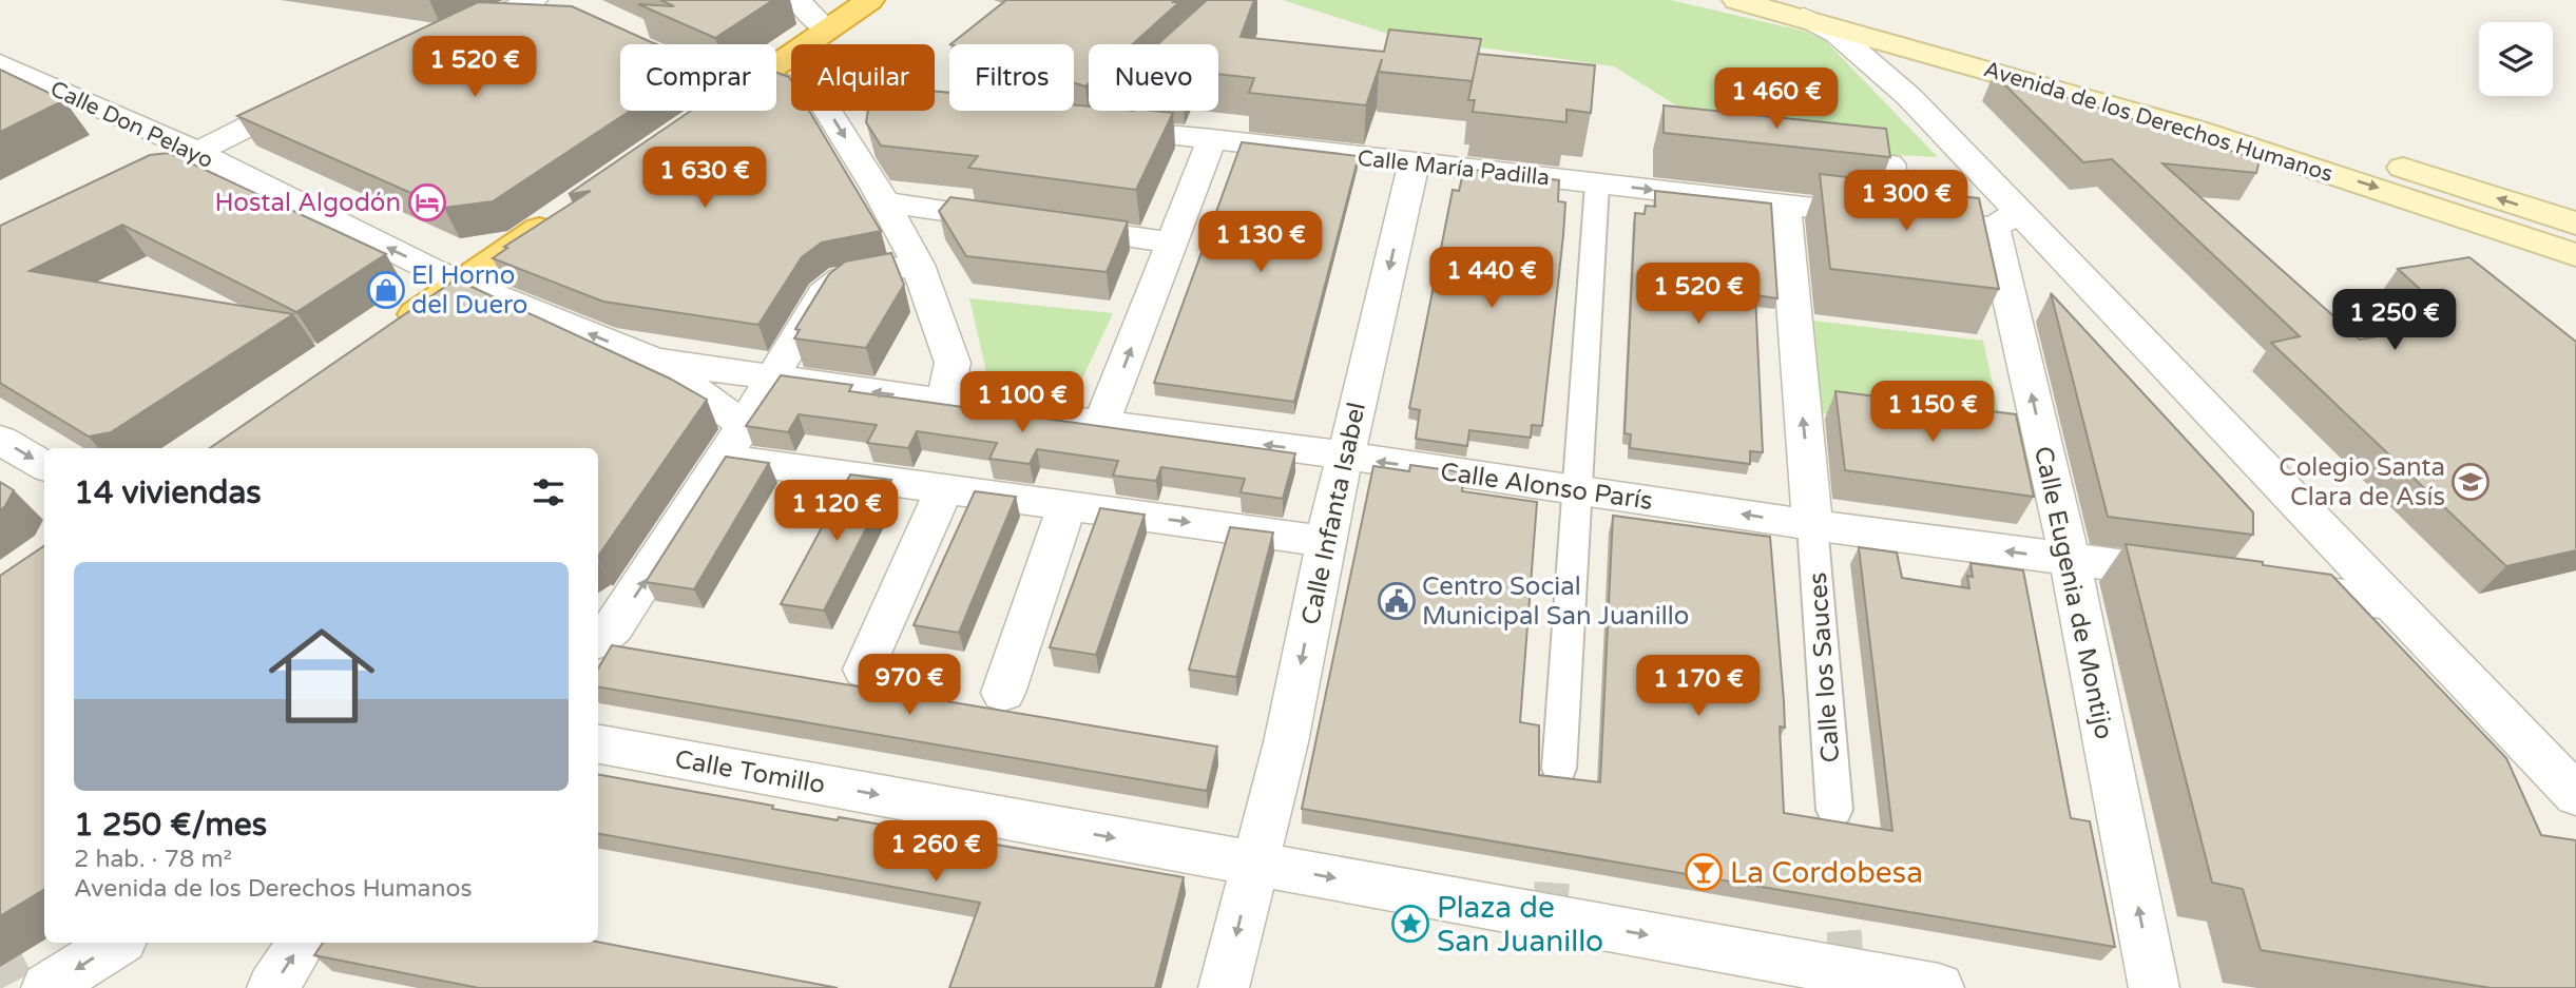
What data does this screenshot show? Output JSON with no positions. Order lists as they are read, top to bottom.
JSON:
{
  "streets": {
    "main road": ["Avenida de los Derechos Humanos"],
    "street": [
      "Calle Don Pelayo",
      "Calle María Padilla",
      "Calle Alonso París",
      "Calle Infanta Isabel",
      "Calle Eugenia de Montijo",
      "Calle los Sauces",
      "Calle Tomillo"
    ]
  },
  "crossings": [
    ["Calle Don Pelayo", "Calle Alonso París"],
    ["Calle María Padilla", "Calle Infanta Isabel"],
    ["Calle María Padilla", "Calle Eugenia de Montijo"],
    ["Calle Alonso París", "Calle Infanta Isabel"],
    ["Calle Alonso París", "Calle Eugenia de Montijo"],
    ["Calle Alonso París", "Calle los Sauces"],
    ["Calle Infanta Isabel", "Calle Tomillo"]
  ],
  "one_way": ["Calle Don Pelayo"],
  "places": {
    "hotel": ["Hostal Algodón"],
    "shop": ["El Horno del Duero"],
    "school or university": ["Colegio Santa Clara de Asís"],
    "public building": ["Centro Social Municipal San Juanillo"],
    "bar": ["La Cordobesa"],
    "place": ["Plaza de San Juanillo"]
  },
  "page": {
    "price": [
      "1 520 €",
      "1 460 €",
      "1 630 €",
      "1 300 €",
      "1 130 €",
      "1 440 €",
      "1 520 €",
      "1 250 €",
      "1 100 €",
      "1 150 €",
      "1 120 €",
      "970 €",
      "1 170 €",
      "1 260 €"
    ],
    "chip": [
      "Comprar",
      "Alquilar",
      "Filtros",
      "Nuevo"
    ],
    "heading": "14 viviendas",
    "list": [
      {
        "name": "1 250 €/mes",
        "note": "2 hab. · 78 m² · Avenida de los Derechos Humanos"
      }
    ]
  }
}
